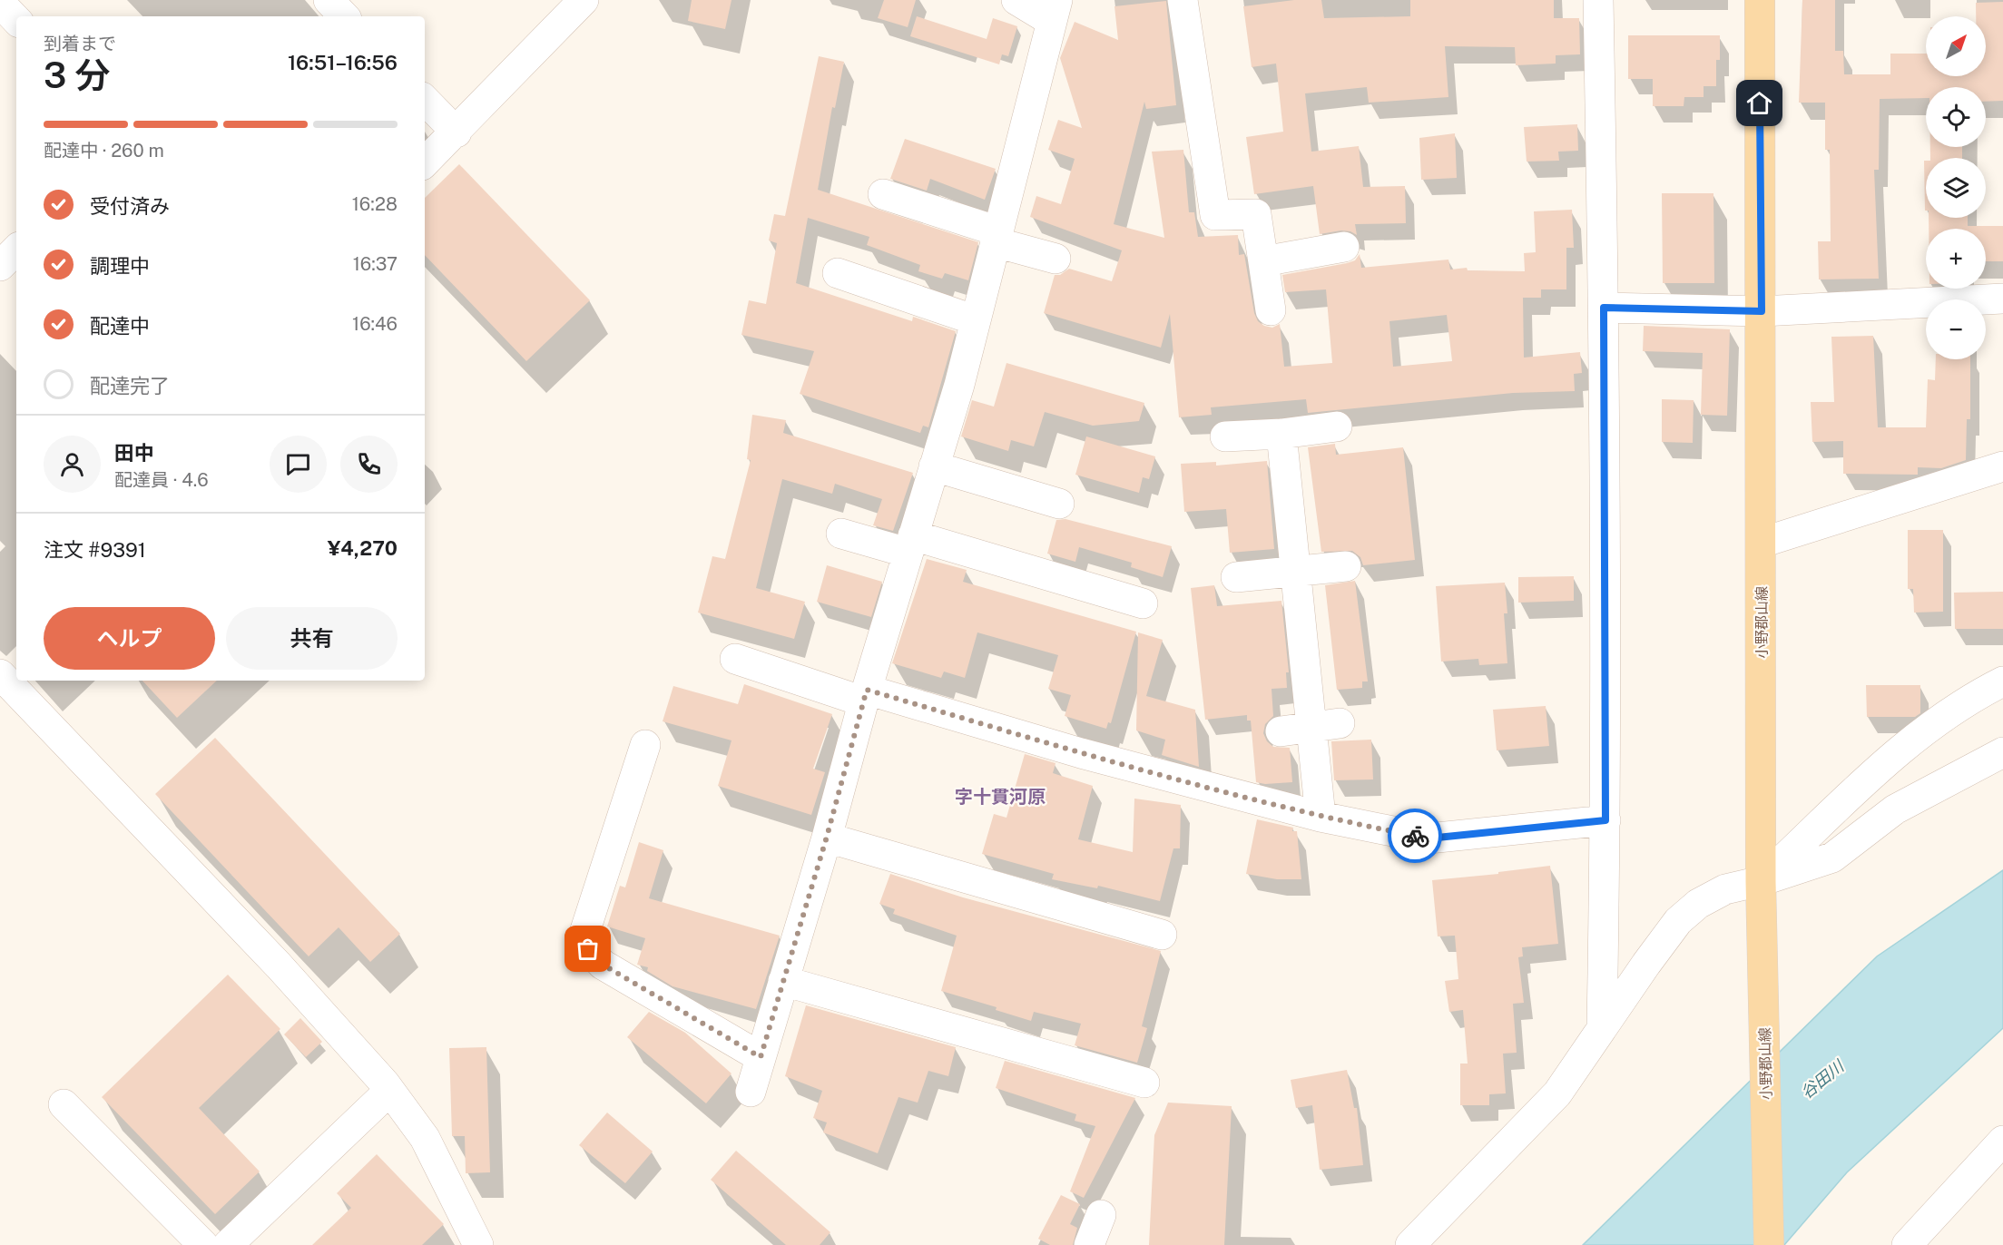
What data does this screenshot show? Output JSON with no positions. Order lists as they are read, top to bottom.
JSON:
{
  "streets": {
    "main road": ["小野郡山線"]
  },
  "districts": ["字十貫河原"],
  "water": ["谷田川"],
  "north": "top right",
  "page": {
    "map_buttons": ["+", "−"],
    "heading": ["3 分", "到着まで", "16:51–16:56"],
    "panel": [
      "田中",
      "配達員 · 4.6",
      "注文 #9391",
      "¥4,270"
    ],
    "bar": "配達中 · 260 m",
    "list": [
      ["受付済み", "16:28"],
      ["調理中", "16:37"],
      ["配達中", "16:46"],
      "配達完了"
    ],
    "buttons": ["ヘルプ", "共有"]
  }
}
